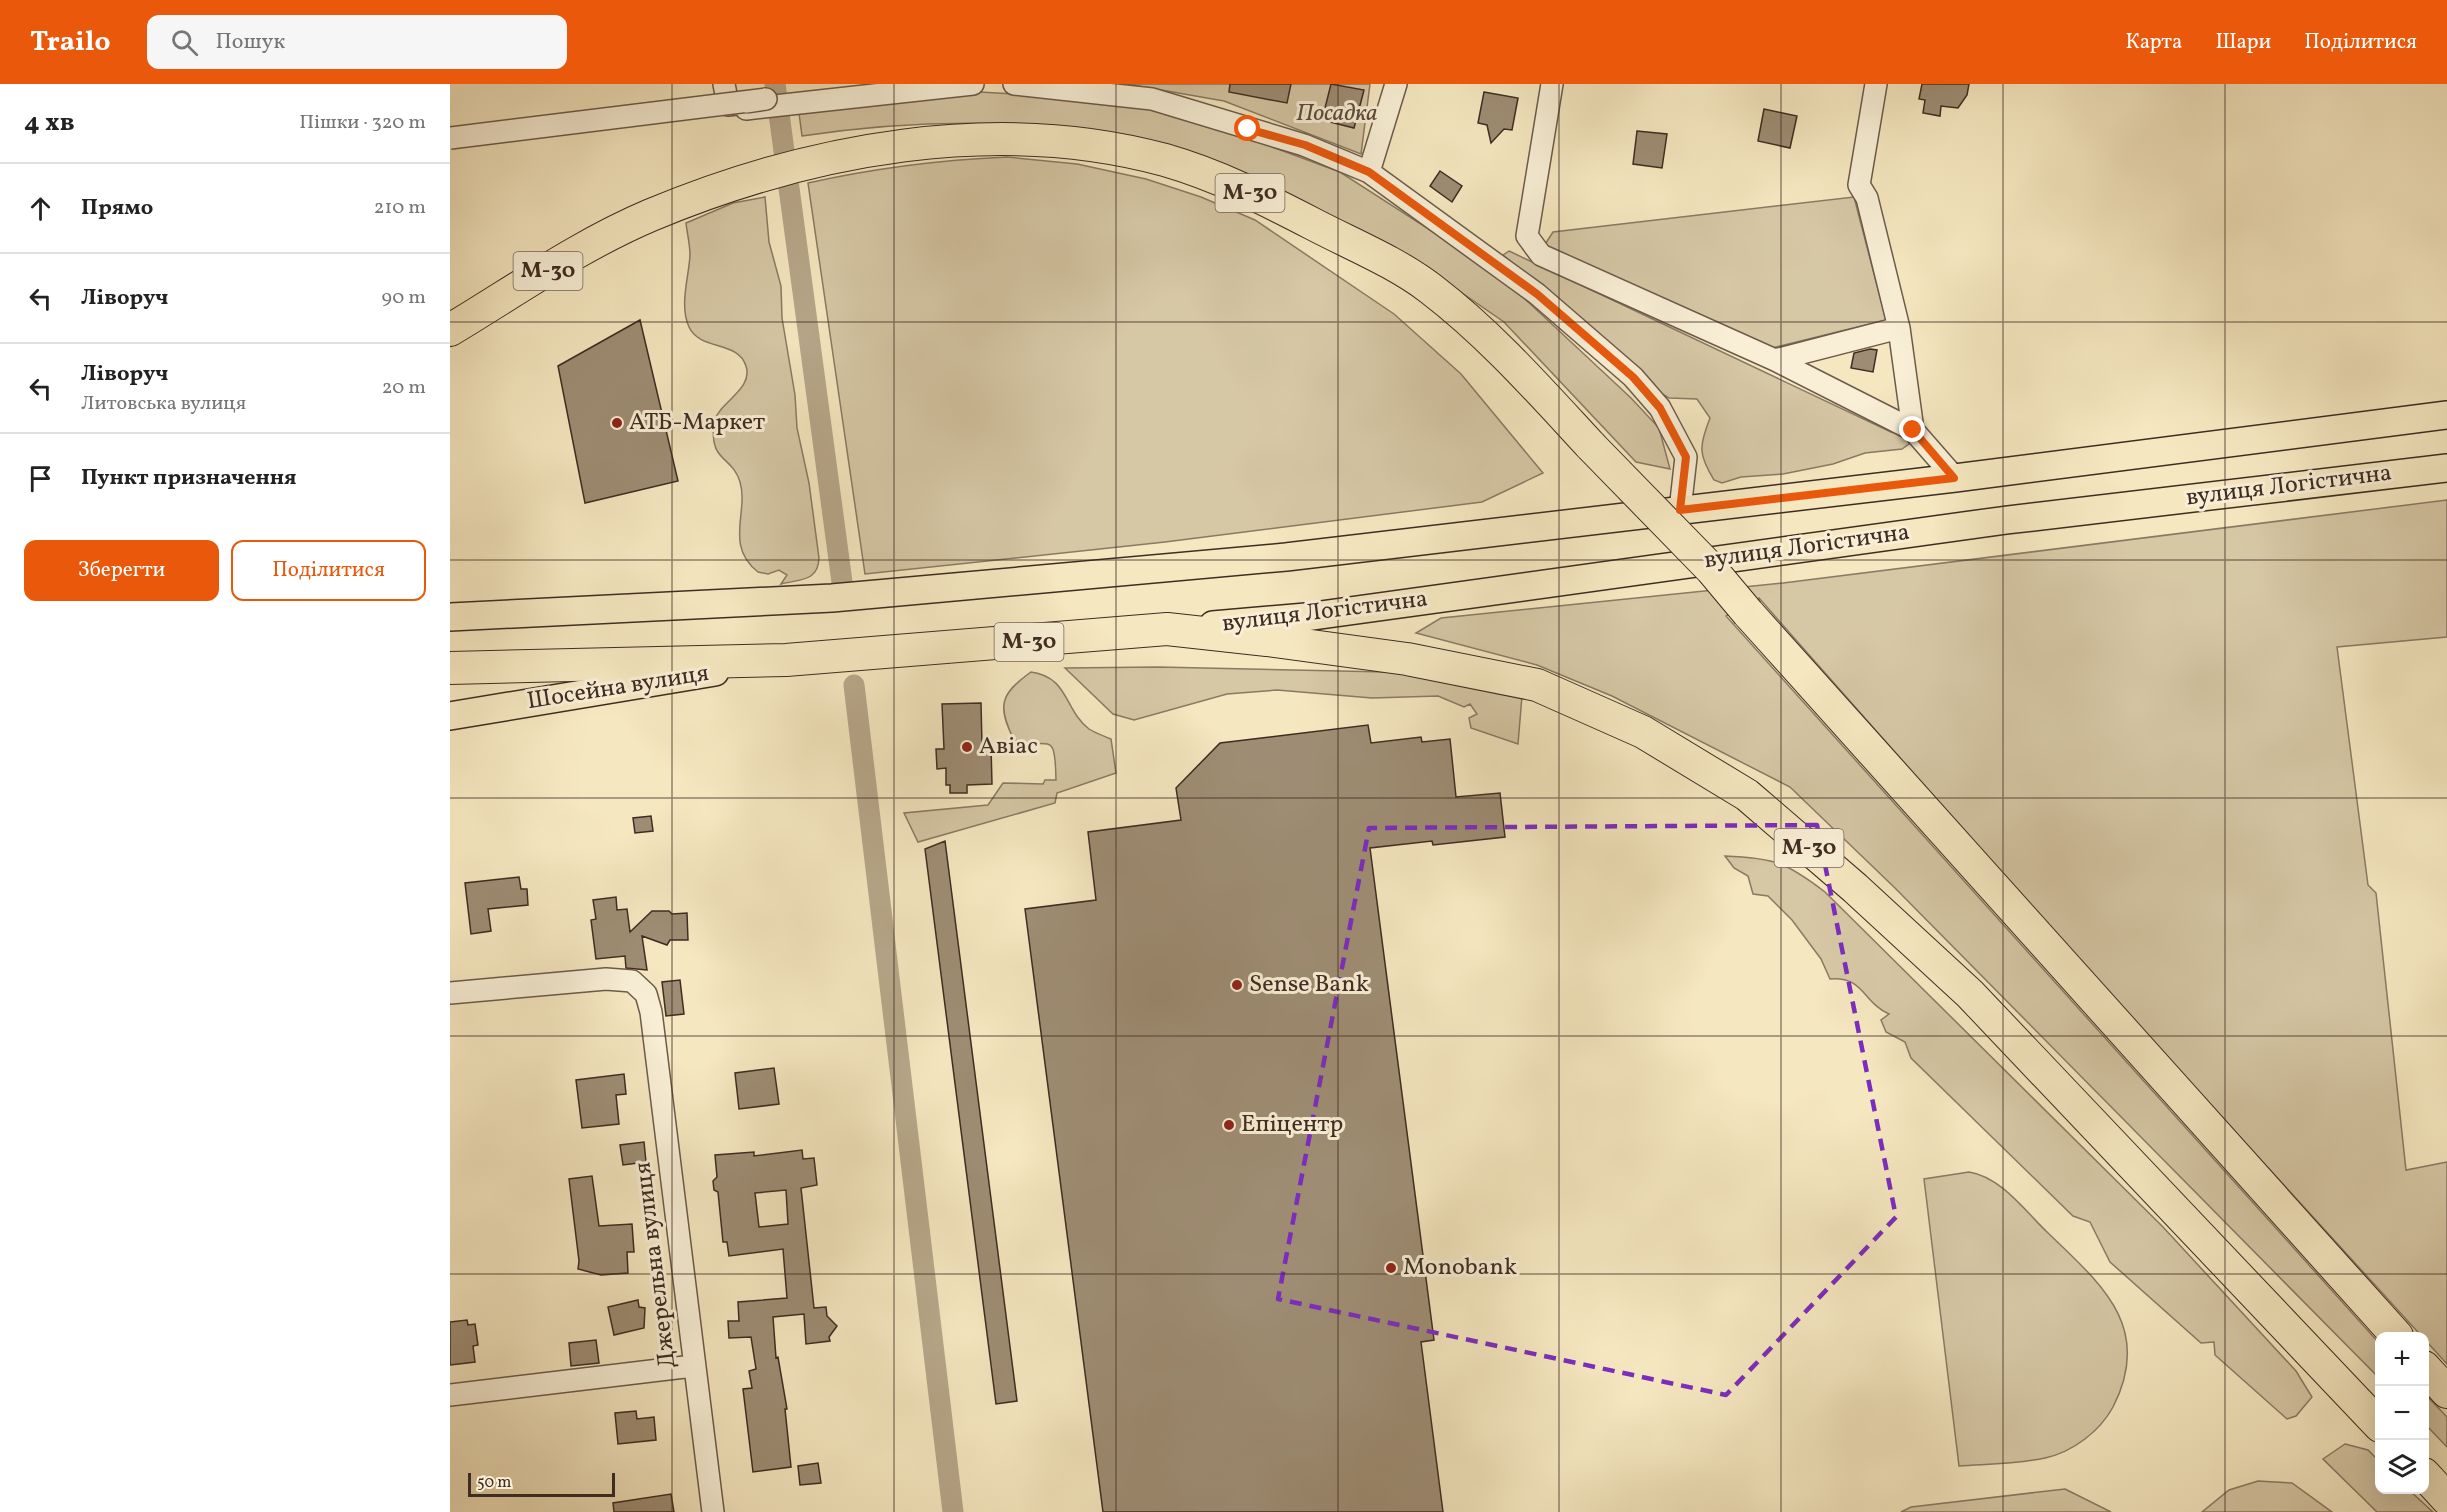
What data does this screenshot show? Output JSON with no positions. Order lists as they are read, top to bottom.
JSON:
{
  "streets": {
    "highway": ["М-30"],
    "main road": ["вулиця Логістична", "Шосейна вулиця"],
    "street": ["Джерельна вулиця"]
  },
  "crossings": [
    ["М-30", "вулиця Логістична"],
    ["М-30", "Шосейна вулиця"]
  ],
  "parks": ["Посадка"],
  "places": [
    "АТБ-Маркет",
    "Авіас",
    "Sense Bank",
    "Епіцентр",
    "Monobank"
  ],
  "scale_bar": "50 m",
  "page": {
    "header": "Trailo",
    "search": "Пошук",
    "nav": ["Карта", "Шари", "Поділитися"],
    "heading": ["4 хв", "Пішки · 320 m"],
    "list": [
      ["Прямо", "210 m"],
      ["Ліворуч", "90 m"],
      ["Ліворуч", "Литовська вулиця", "20 m"],
      "Пункт призначення"
    ],
    "buttons": ["Зберегти", "Поділитися"],
    "map_buttons": ["+", "−"],
    "scale": "50 m"
  }
}
